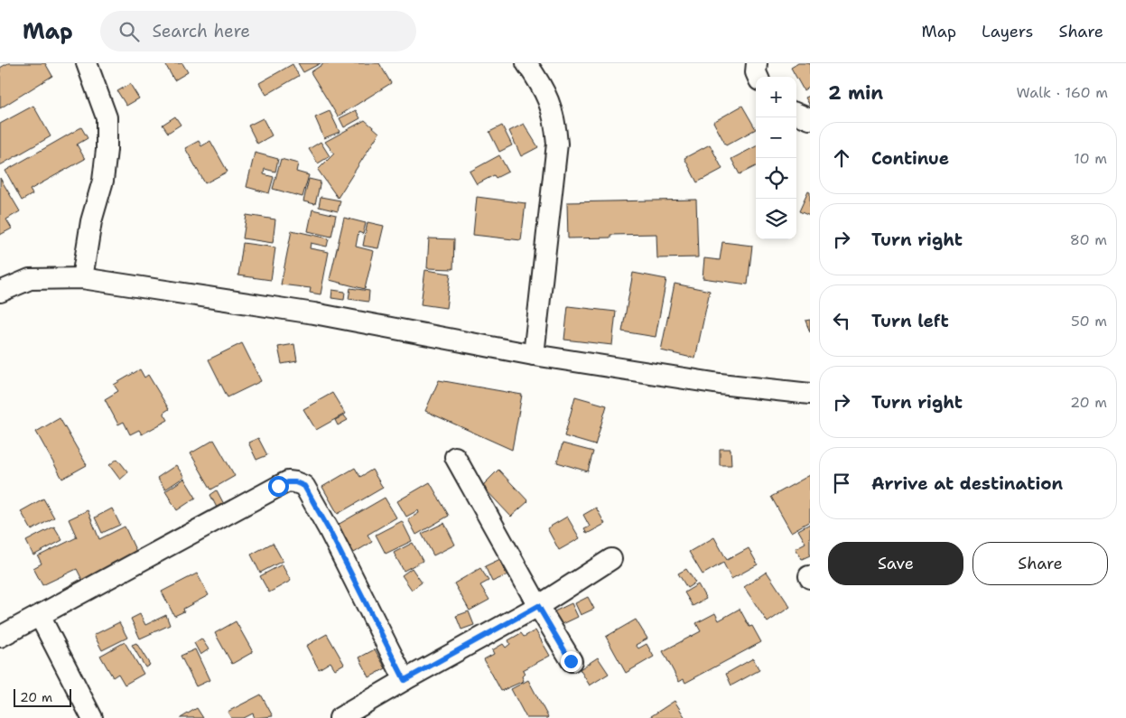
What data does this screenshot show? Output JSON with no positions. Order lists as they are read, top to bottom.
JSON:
{
  "scale_bar": "20 m",
  "page": {
    "header": "Map",
    "search": "Search here",
    "nav": ["Map", "Layers", "Share"],
    "heading": ["2 min", "Walk · 160 m"],
    "map_buttons": ["+", "−"],
    "list": [
      ["Continue", "10 m"],
      ["Turn right", "80 m"],
      ["Turn left", "50 m"],
      ["Turn right", "20 m"],
      "Arrive at destination"
    ],
    "buttons": ["Save", "Share"],
    "scale": "20 m"
  }
}
